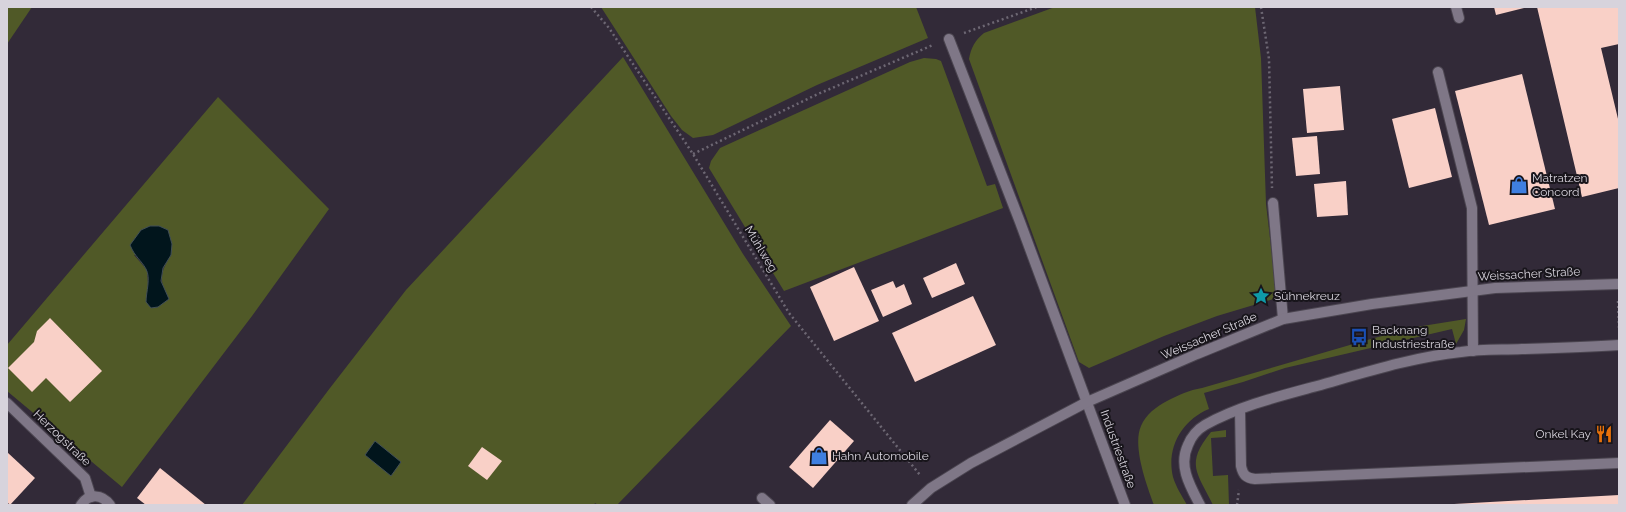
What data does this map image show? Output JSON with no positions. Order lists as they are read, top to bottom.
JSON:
{
  "streets": {
    "street": ["Weissacher Straße", "Herzogstraße", "Industriestraße"],
    "path": ["Mühlweg"]
  },
  "crossings": [
    ["Mühlweg", "Weissacher Straße"],
    ["Weissacher Straße", "Industriestraße"]
  ],
  "places": {
    "shop": ["Matratzen Concord", "Hahn Automobile"],
    "place": ["Sühnekreuz"],
    "bus stop": ["Backnang Industriestraße"],
    "restaurant": ["Onkel Kay"]
  }
}
